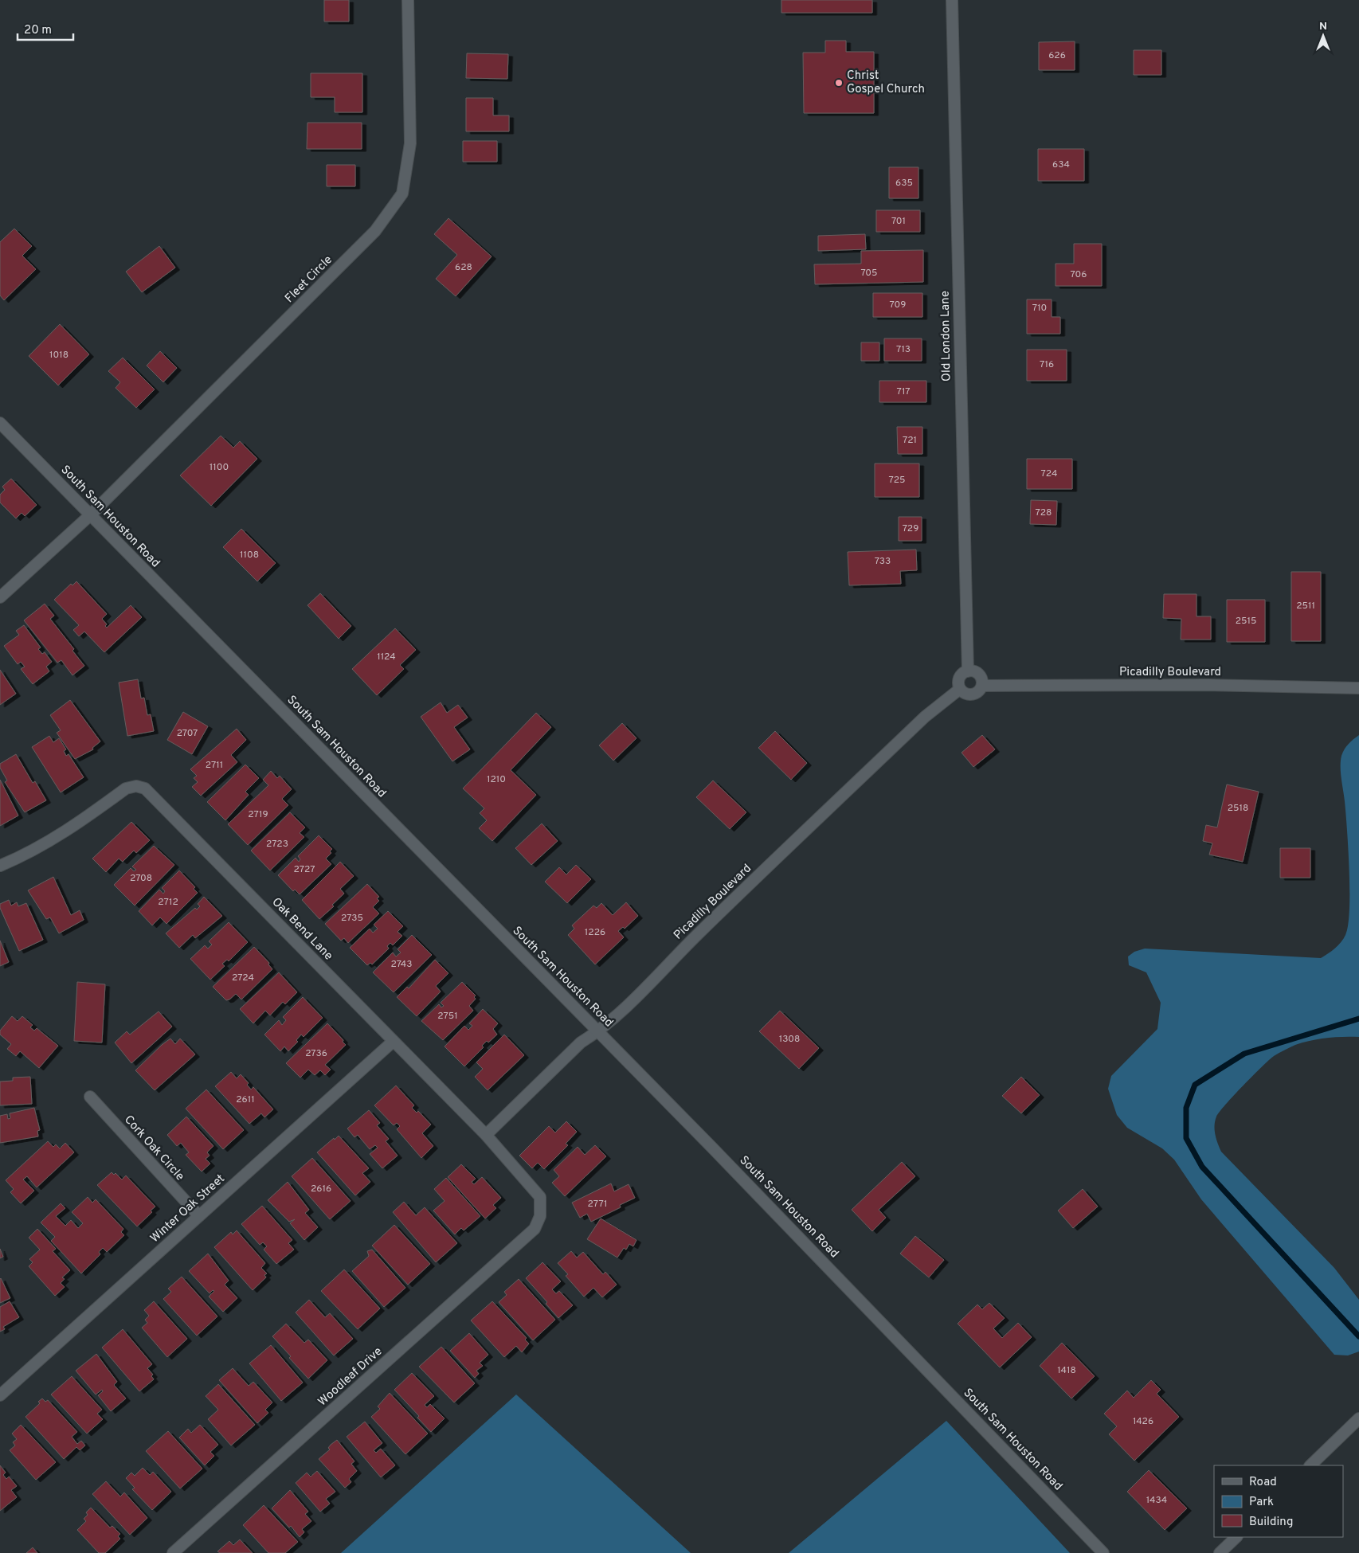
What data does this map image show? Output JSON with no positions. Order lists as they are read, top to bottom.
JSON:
{
  "streets": {
    "street": [
      "Fleet Circle",
      "Old London Lane",
      "South Sam Houston Road",
      "Picadilly Boulevard",
      "Oak Bend Lane",
      "Cork Oak Circle",
      "Winter Oak Street",
      "Woodleaf Drive"
    ]
  },
  "crossings": [
    ["Fleet Circle", "South Sam Houston Road"],
    ["Old London Lane", "Picadilly Boulevard"],
    ["South Sam Houston Road", "Picadilly Boulevard"],
    ["Picadilly Boulevard", "Oak Bend Lane"],
    ["Oak Bend Lane", "Winter Oak Street"],
    ["Oak Bend Lane", "Woodleaf Drive"],
    ["Cork Oak Circle", "Winter Oak Street"]
  ],
  "places": ["Christ Gospel Church"],
  "house_numbers": [
    "626",
    "634",
    "635",
    "701",
    "628",
    "705",
    "706",
    "709",
    "710",
    "713",
    "1018",
    "716",
    "717",
    "721",
    "1100",
    "724",
    "725",
    "728",
    "729",
    "1108",
    "733",
    "2511",
    "2515",
    "1124",
    "2707",
    "2711",
    "1210",
    "2518",
    "2719",
    "2723",
    "2727",
    "2708",
    "2712",
    "2735",
    "1226",
    "2743",
    "2724",
    "2751",
    "1308",
    "2736",
    "2611",
    "2616",
    "2771",
    "1418",
    "1426",
    "1434"
  ],
  "legend": ["Road", "Park", "Building"],
  "scale_bar": "20 m",
  "north": "top"
}
